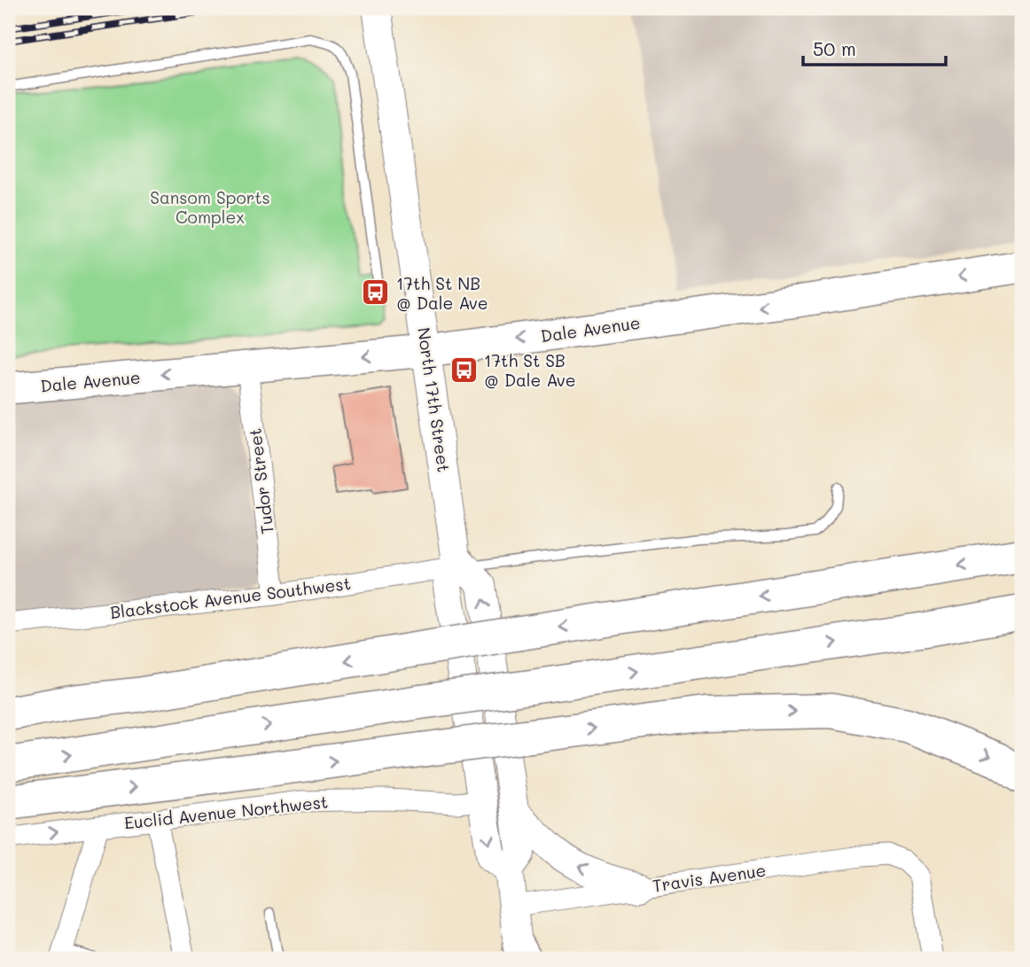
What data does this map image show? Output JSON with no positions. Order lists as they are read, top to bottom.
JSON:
{
  "streets": {
    "main road": ["Dale Avenue", "North 17th Street"],
    "street": [
      "Tudor Street",
      "Blackstock Avenue Southwest",
      "Euclid Avenue Northwest",
      "Travis Avenue"
    ]
  },
  "crossings": [
    ["Dale Avenue", "North 17th Street"],
    ["Dale Avenue", "Tudor Street"],
    ["North 17th Street", "Blackstock Avenue Southwest"],
    ["North 17th Street", "Euclid Avenue Northwest"],
    ["North 17th Street", "Travis Avenue"],
    ["Tudor Street", "Blackstock Avenue Southwest"]
  ],
  "one_way": ["Dale Avenue"],
  "parks": ["Sansom Sports Complex"],
  "places": {
    "bus stop": ["17th St NB @ Dale Ave", "17th St SB @ Dale Ave"]
  },
  "scale_bar": "50 m"
}
